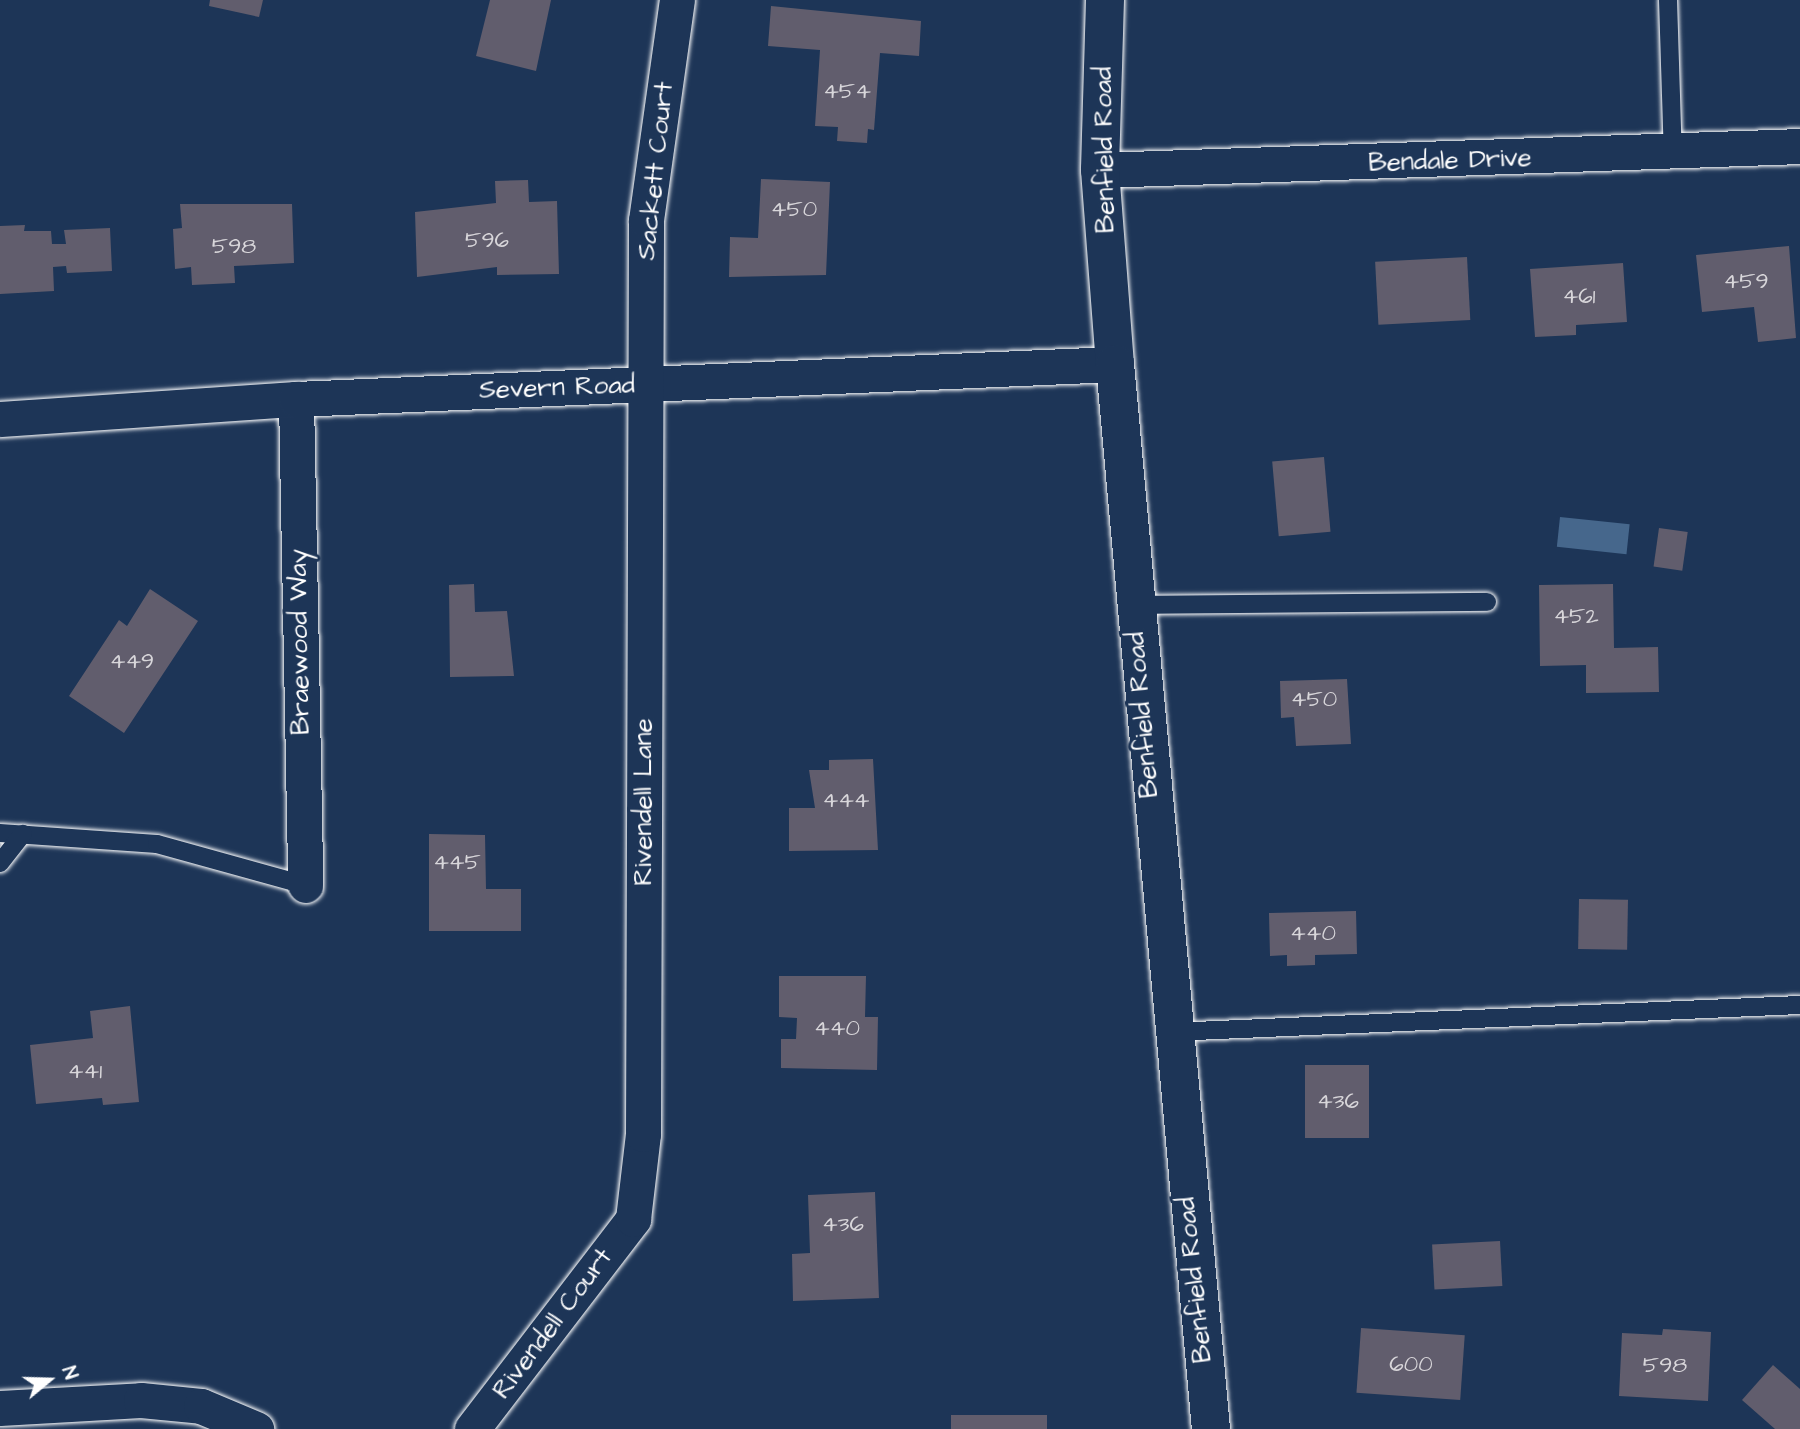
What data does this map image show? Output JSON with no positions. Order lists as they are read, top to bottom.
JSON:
{
  "streets": {
    "main road": ["Benfield Road"],
    "street": [
      "Bendale Drive",
      "Sackett Court",
      "Severn Road",
      "Braewood Way",
      "Rivendell Lane",
      "Rivendell Court"
    ]
  },
  "crossings": [
    ["Benfield Road", "Bendale Drive"],
    ["Benfield Road", "Severn Road"],
    ["Sackett Court", "Severn Road"],
    ["Sackett Court", "Rivendell Lane"],
    ["Severn Road", "Braewood Way"],
    ["Severn Road", "Rivendell Lane"],
    ["Rivendell Lane", "Rivendell Court"]
  ],
  "house_numbers": [
    "454",
    "450",
    "596",
    "598",
    "459",
    "461",
    "452",
    "449",
    "450",
    "444",
    "445",
    "440",
    "440",
    "441",
    "436",
    "436",
    "600",
    "598"
  ],
  "north": "right"
}
